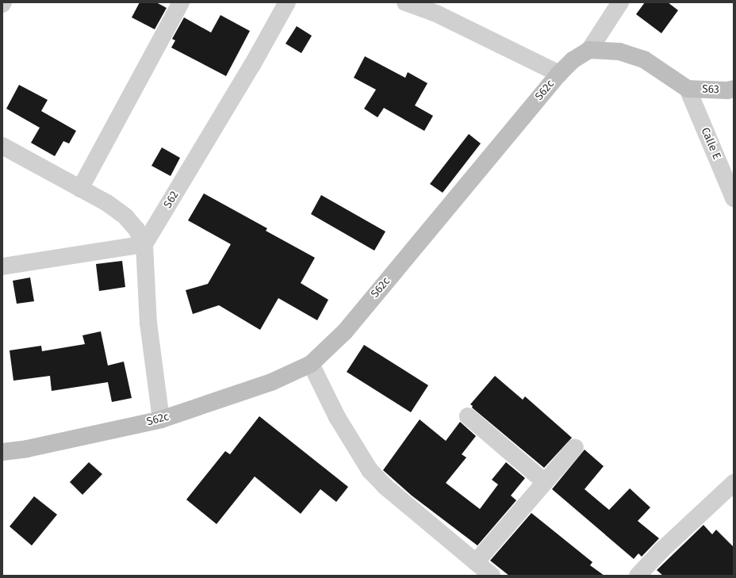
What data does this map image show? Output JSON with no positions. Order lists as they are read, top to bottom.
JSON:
{
  "streets": {
    "main road": ["S63", "S62c"],
    "street": ["Calle E", "S62"]
  },
  "crossings": [
    ["S63", "Calle E"]
  ]
}
